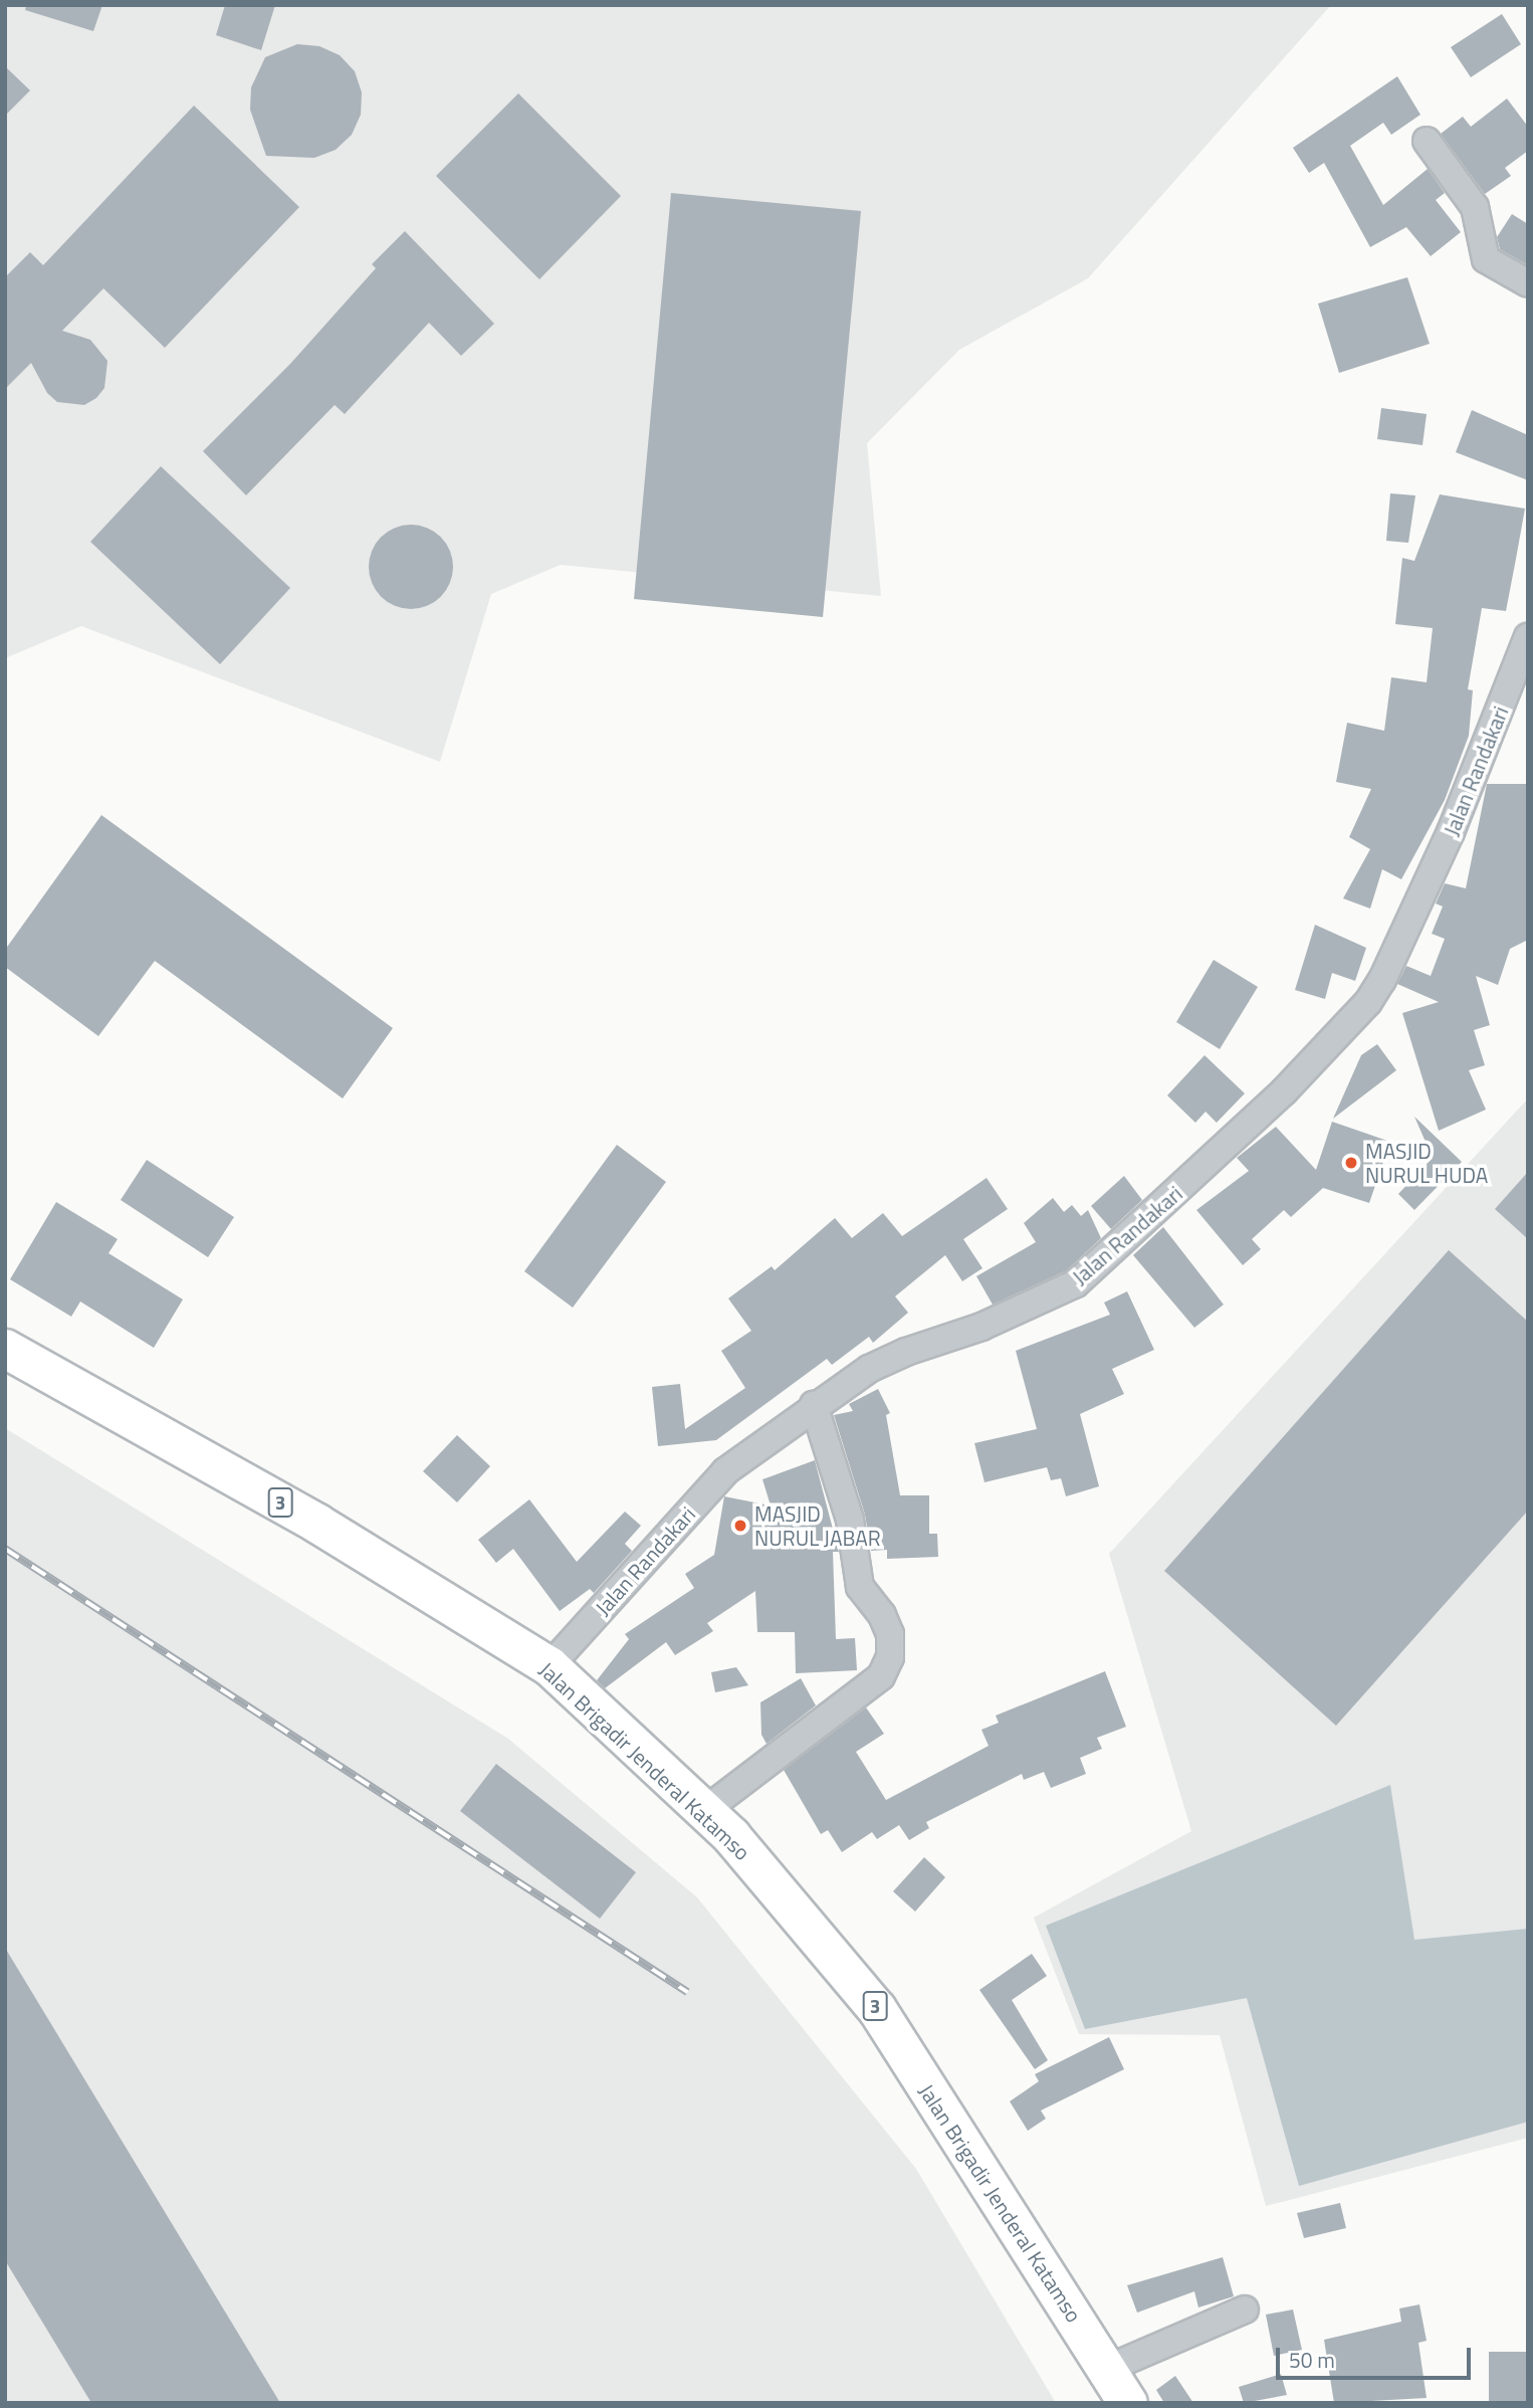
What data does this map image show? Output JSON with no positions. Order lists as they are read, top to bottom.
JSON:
{
  "streets": {
    "highway": ["3", "Jalan Brigadir Jenderal Katamso"],
    "street": ["Jalan Randakari"]
  },
  "crossings": [
    ["Jalan Randakari", "Jalan Brigadir Jenderal Katamso"]
  ],
  "places": ["MASJID NURUL HUDA", "MASJID NURUL JABAR"],
  "scale_bar": "50 m"
}
